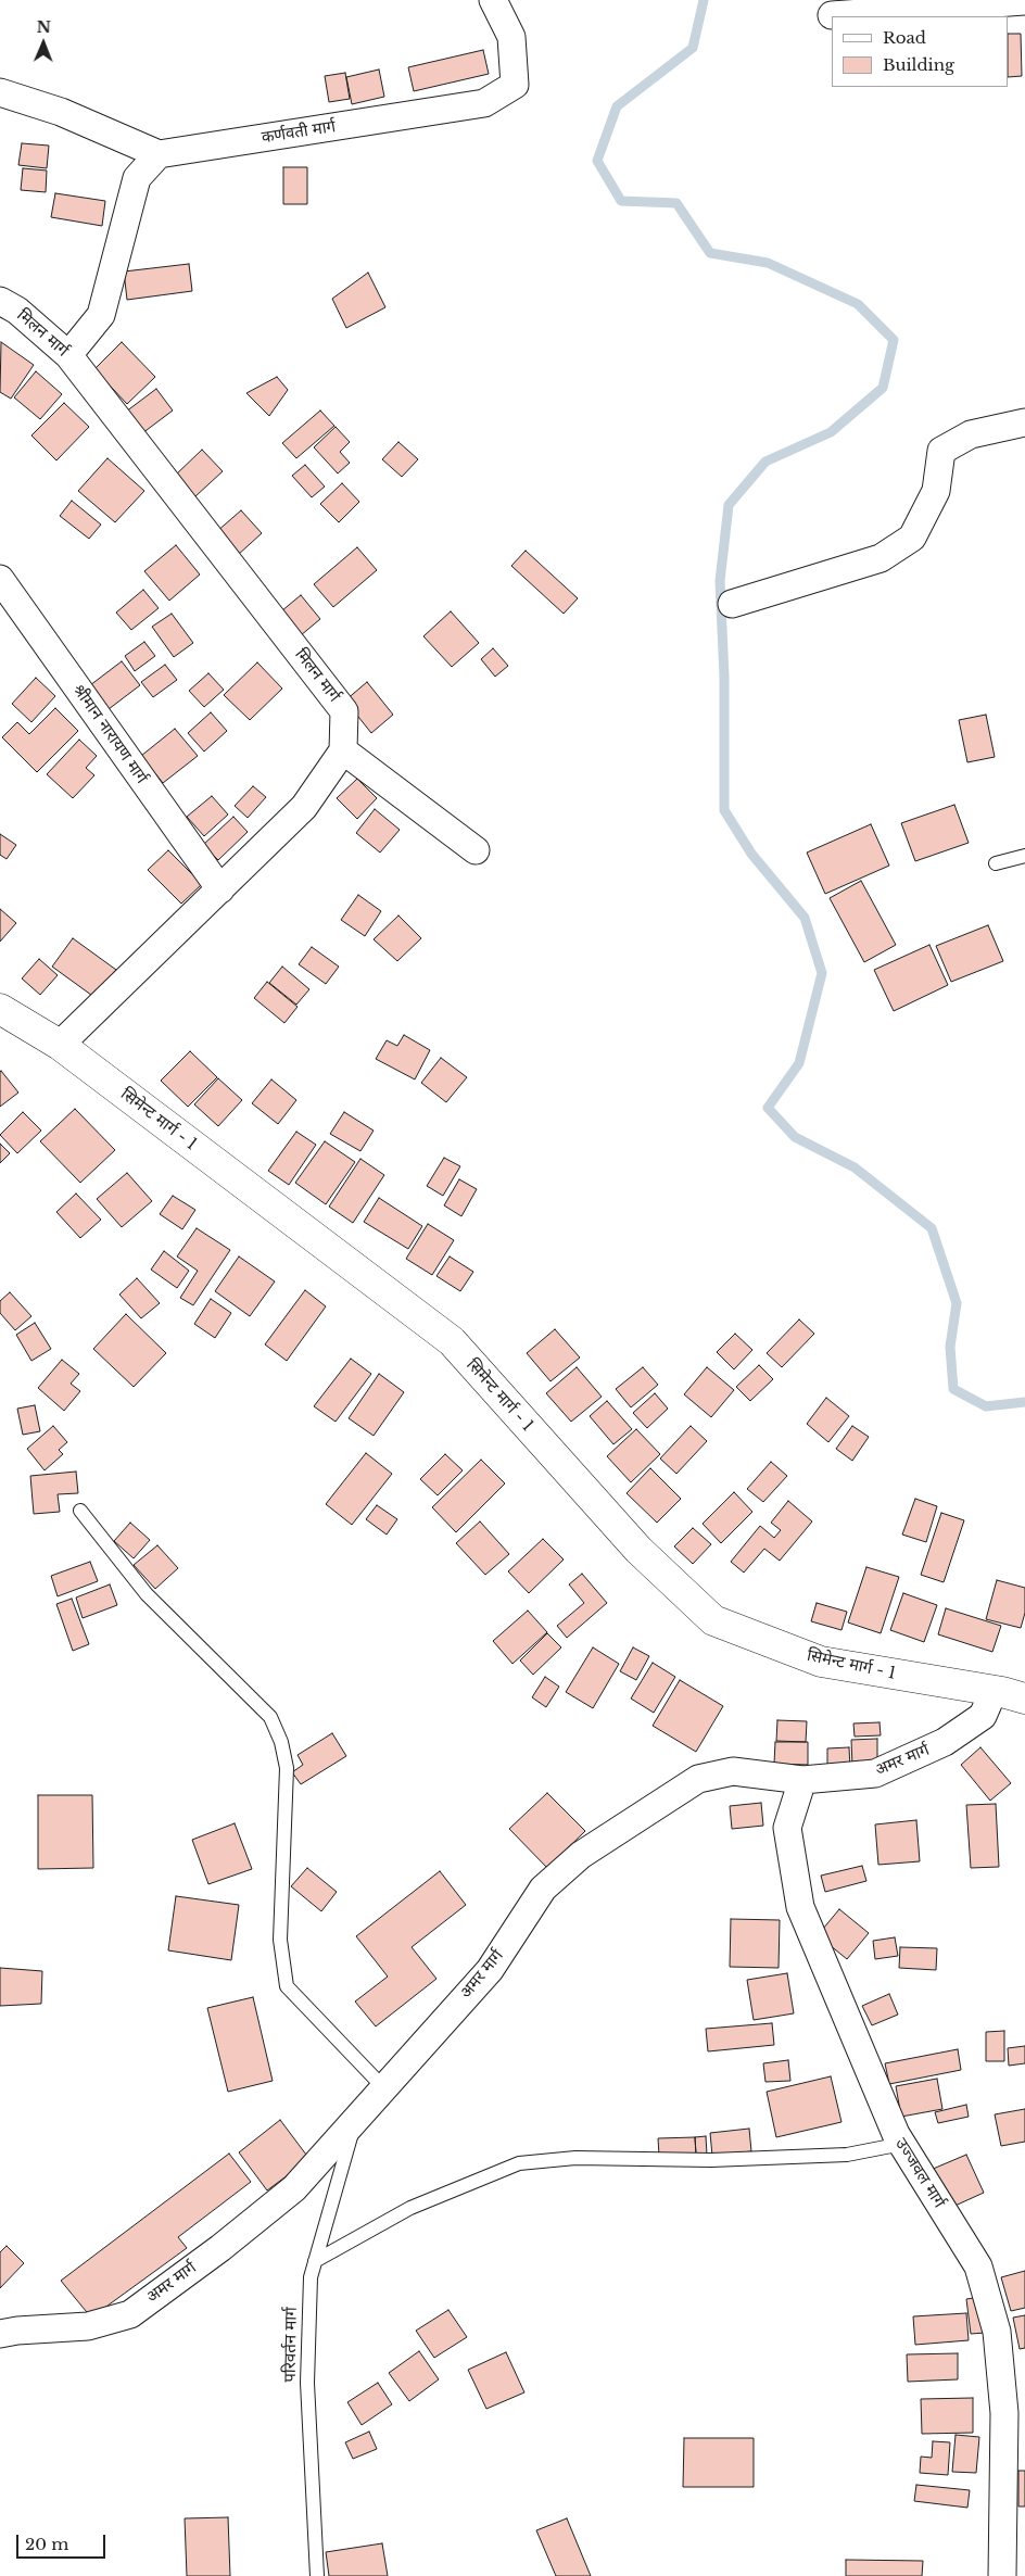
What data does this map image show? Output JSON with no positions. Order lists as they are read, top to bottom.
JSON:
{
  "streets": {
    "street": [
      "कर्णवती मार्ग",
      "मिलन मार्ग",
      "श्रीमान नारायण मार्ग",
      "सिमेन्ट मार्ग - 1",
      "अमर मार्ग",
      "उज्जवल मार्ग"
    ],
    "lane": ["परिवर्तन मार्ग"]
  },
  "crossings": [
    ["सिमेन्ट मार्ग - 1", "अमर मार्ग"],
    ["अमर मार्ग", "उज्जवल मार्ग"],
    ["अमर मार्ग", "परिवर्तन मार्ग"]
  ],
  "legend": ["Road", "Building"],
  "scale_bar": "20 m",
  "north": "top"
}
